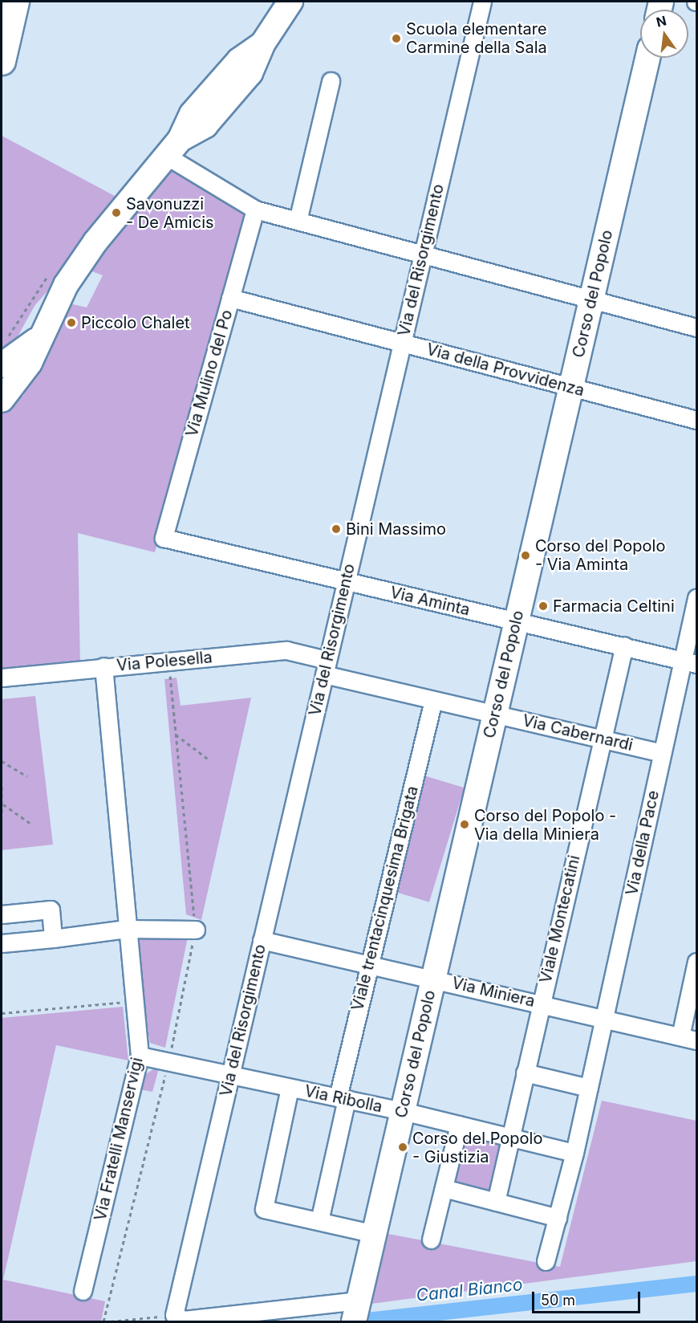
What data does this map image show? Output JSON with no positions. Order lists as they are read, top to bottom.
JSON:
{
  "streets": {
    "street": [
      "Via del Risorgimento",
      "Corso del Popolo",
      "Via della Provvidenza",
      "Via Mulino del Po",
      "Via Aminta",
      "Via Polesella",
      "Via Cabernardi",
      "Via della Pace",
      "Viale trentacinquesima Brigata",
      "Viale Montecatini",
      "Via Miniera",
      "Via Ribolla",
      "Via Fratelli Manservigi"
    ]
  },
  "crossings": [
    ["Via del Risorgimento", "Via della Provvidenza"],
    ["Via del Risorgimento", "Via Aminta"],
    ["Via del Risorgimento", "Via Polesella"],
    ["Via del Risorgimento", "Via Cabernardi"],
    ["Via del Risorgimento", "Via Miniera"],
    ["Via del Risorgimento", "Via Ribolla"],
    ["Corso del Popolo", "Via della Provvidenza"],
    ["Corso del Popolo", "Via Aminta"],
    ["Corso del Popolo", "Via Cabernardi"],
    ["Corso del Popolo", "Via Miniera"],
    ["Corso del Popolo", "Via Ribolla"],
    ["Via della Provvidenza", "Via Mulino del Po"],
    ["Via Mulino del Po", "Via Aminta"],
    ["Via Aminta", "Via della Pace"],
    ["Via Aminta", "Viale Montecatini"],
    ["Via Polesella", "Via Cabernardi"],
    ["Via Polesella", "Via Fratelli Manservigi"],
    ["Via Cabernardi", "Via della Pace"],
    ["Via Cabernardi", "Viale trentacinquesima Brigata"],
    ["Via Cabernardi", "Viale Montecatini"],
    ["Via della Pace", "Via Miniera"],
    ["Via della Pace", "Via Ribolla"],
    ["Viale trentacinquesima Brigata", "Via Miniera"],
    ["Viale trentacinquesima Brigata", "Via Ribolla"],
    ["Viale Montecatini", "Via Miniera"],
    ["Viale Montecatini", "Via Ribolla"],
    ["Via Ribolla", "Via Fratelli Manservigi"]
  ],
  "water": ["Canal Bianco"],
  "places": [
    "Scuola elementare Carmine della Sala",
    "Savonuzzi - De Amicis",
    "Piccolo Chalet",
    "Bini Massimo",
    "Corso del Popolo - Via Aminta",
    "Farmacia Celtini",
    "Corso del Popolo - Via della Miniera",
    "Corso del Popolo - Giustizia"
  ],
  "scale_bar": "50 m",
  "north": "top"
}
